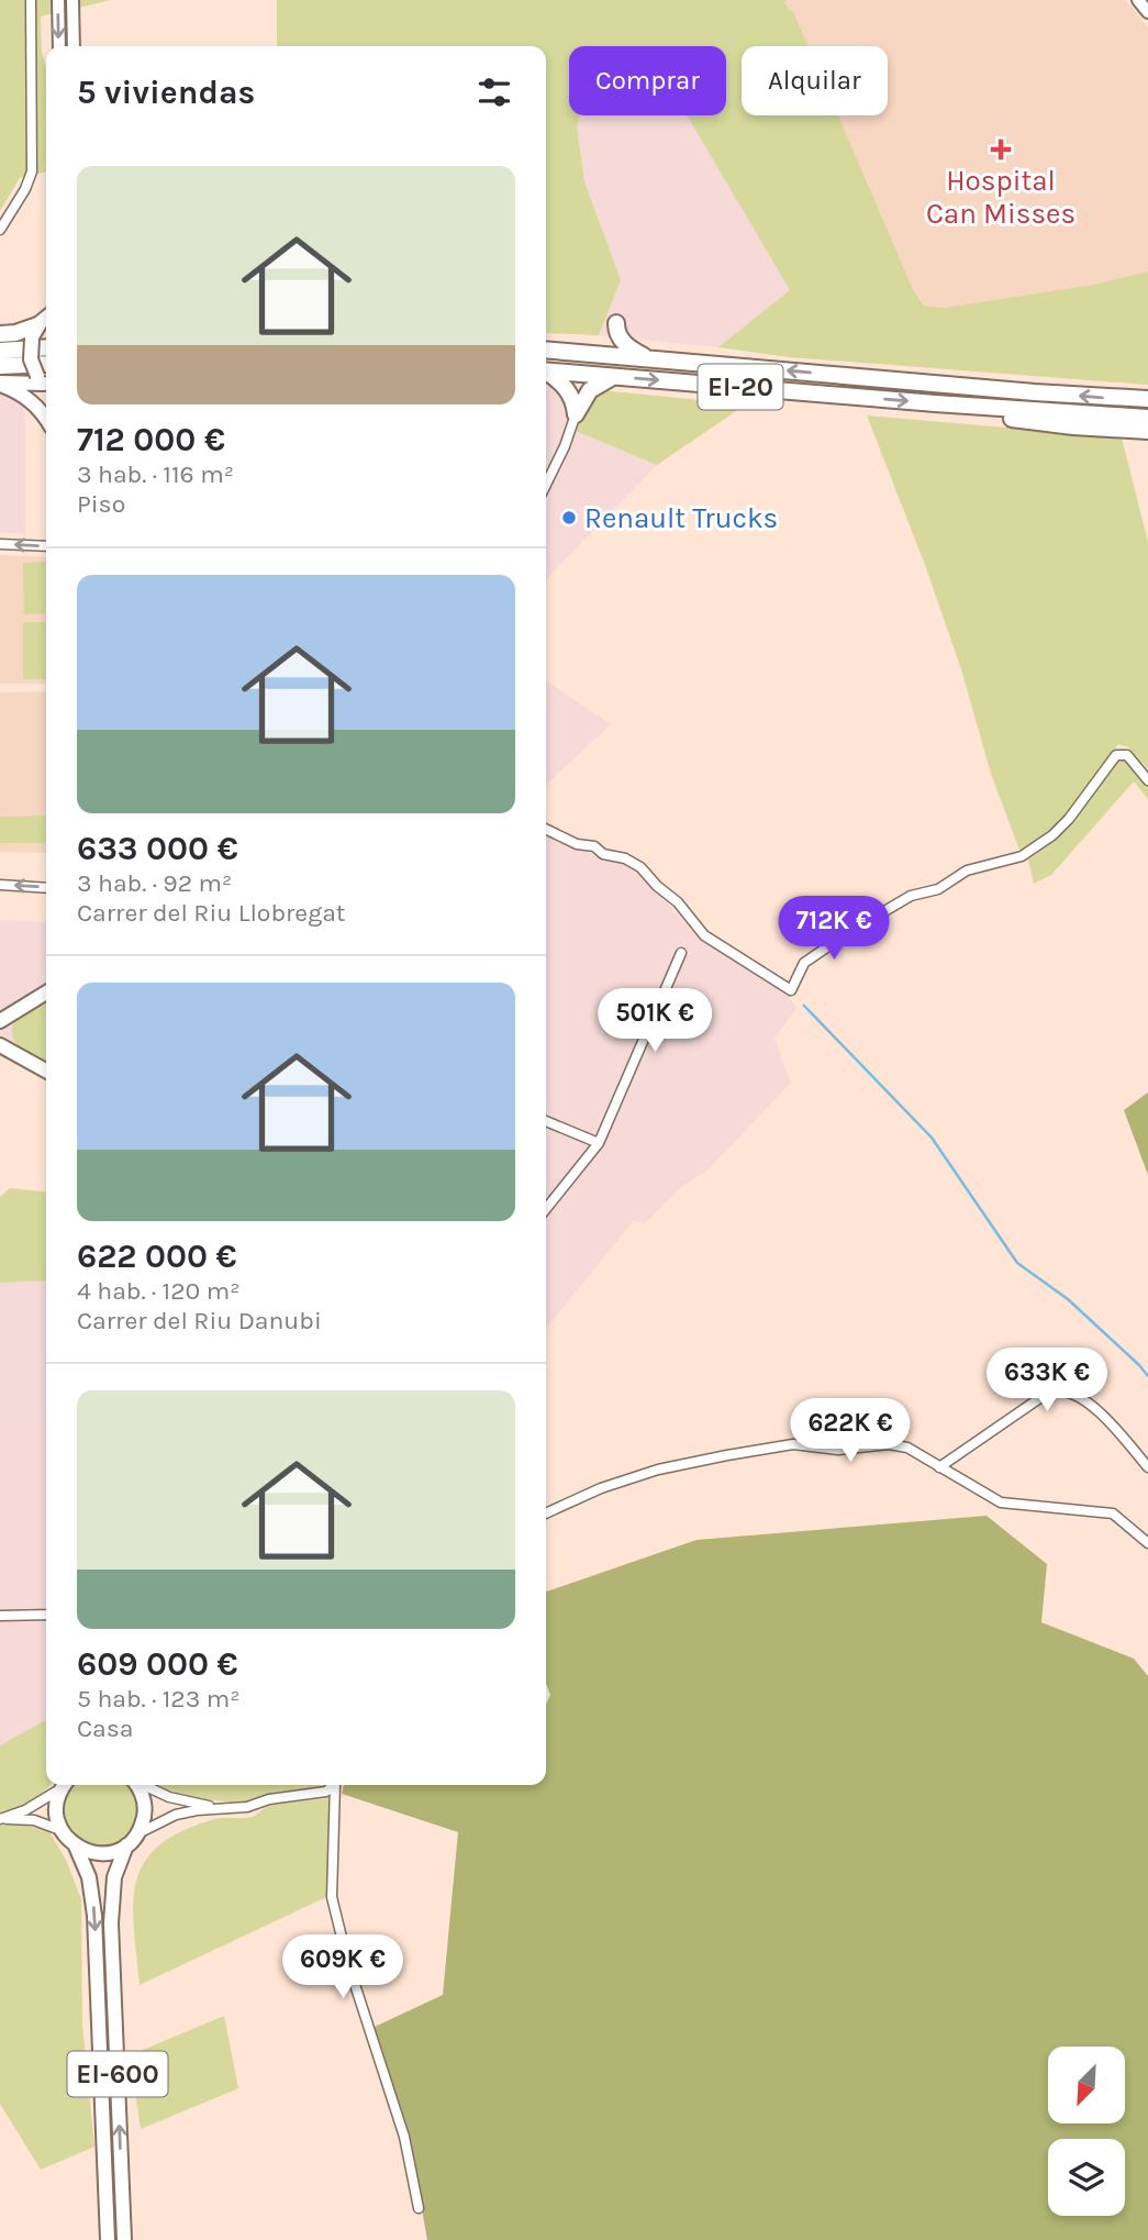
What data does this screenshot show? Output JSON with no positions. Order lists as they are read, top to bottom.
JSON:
{
  "streets": {
    "highway": ["EI-20"],
    "main road": ["EI-600"]
  },
  "places": {
    "health": ["Hospital Can Misses"],
    "other": ["Renault Trucks"]
  },
  "north": "bottom left",
  "page": {
    "chip": ["Comprar", "Alquilar"],
    "heading": "5 viviendas",
    "list": [
      {
        "name": "712 000 €",
        "note": "3 hab. · 116 m² · Piso"
      },
      {
        "name": "633 000 €",
        "note": "3 hab. · 92 m² · Carrer del Riu Llobregat"
      },
      {
        "name": "622 000 €",
        "note": "4 hab. · 120 m² · Carrer del Riu Danubi"
      },
      {
        "name": "609 000 €",
        "note": "5 hab. · 123 m² · Casa"
      }
    ],
    "price": [
      "712K €",
      "501K €",
      "633K €",
      "622K €",
      "609K €"
    ]
  }
}
